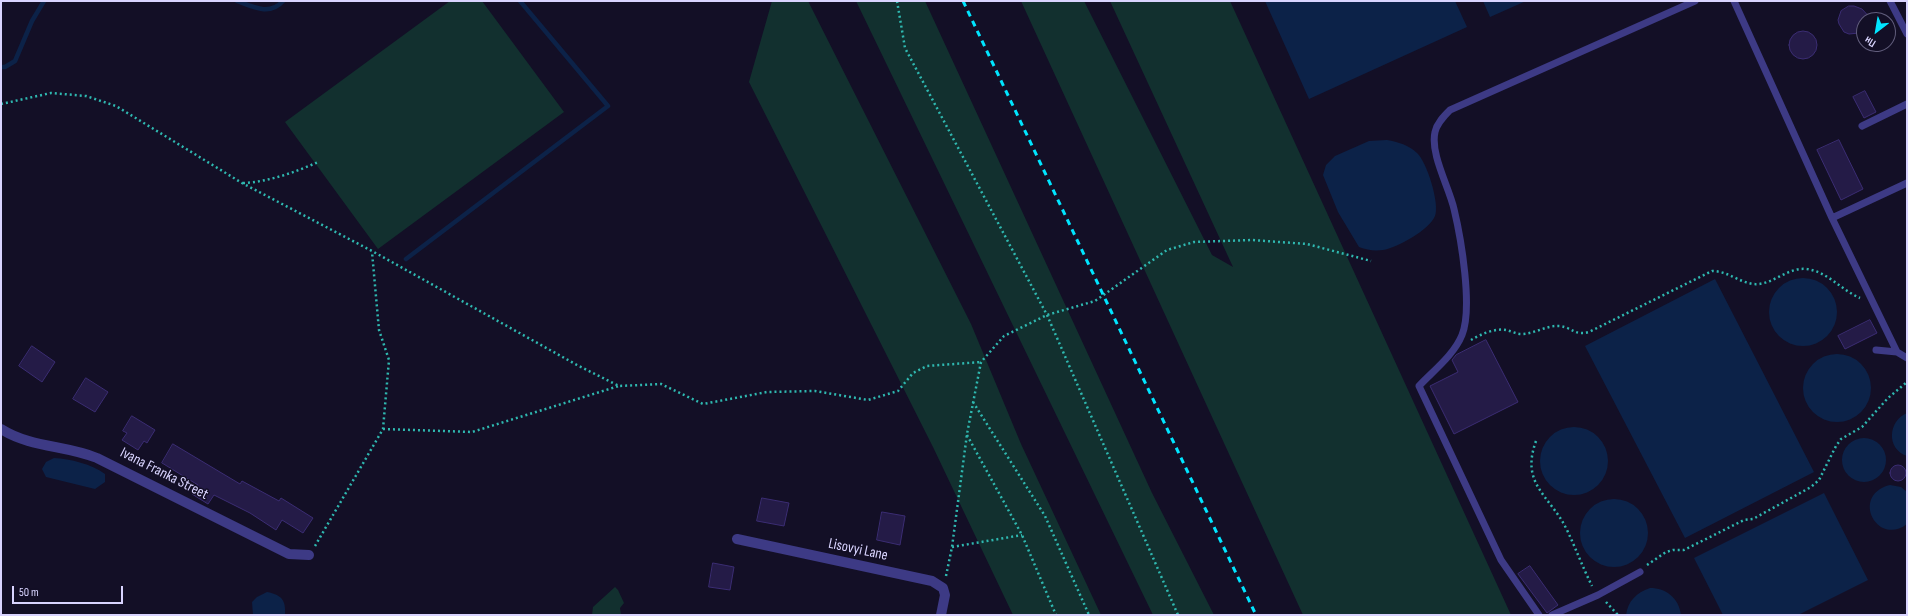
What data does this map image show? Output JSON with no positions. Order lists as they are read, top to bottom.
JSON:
{
  "streets": {
    "street": ["Ivana Franka Street", "Lisovyi Lane"]
  },
  "scale_bar": "50 m",
  "north": "bottom left"
}
